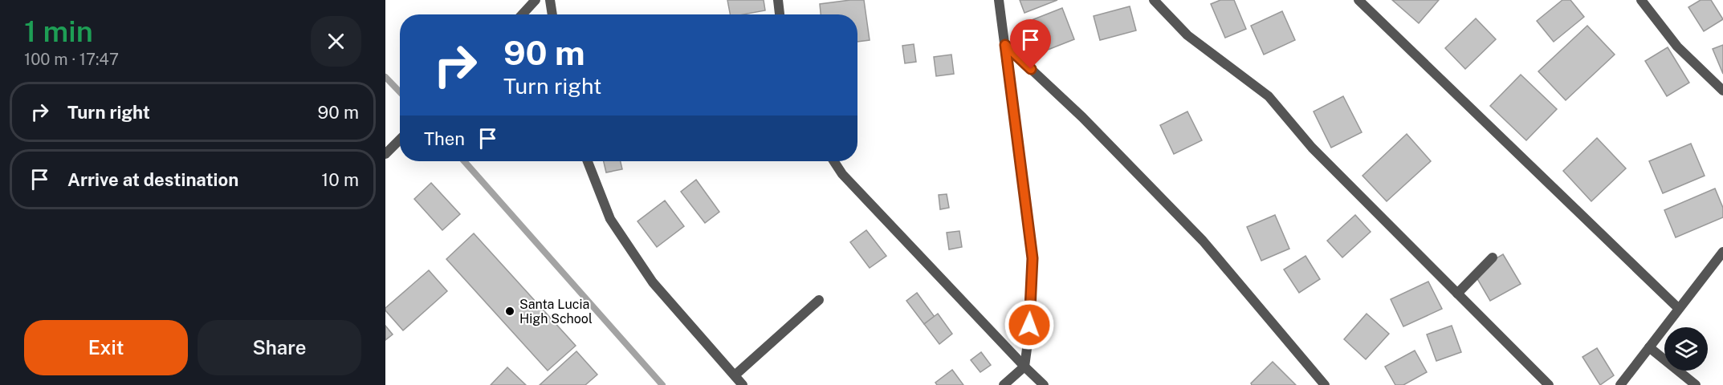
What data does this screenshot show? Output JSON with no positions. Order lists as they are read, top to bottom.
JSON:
{
  "places": ["Santa Lucia High School"],
  "page": {
    "heading": ["1 min", "100 m · 17:47"],
    "turn": ["90 m", "Turn right"],
    "list": [
      {
        "name": "Turn right",
        "value": "90 m"
      },
      {
        "name": "Arrive at destination",
        "value": "10 m"
      }
    ],
    "then": "Then",
    "buttons": ["Exit", "Share"]
  }
}
